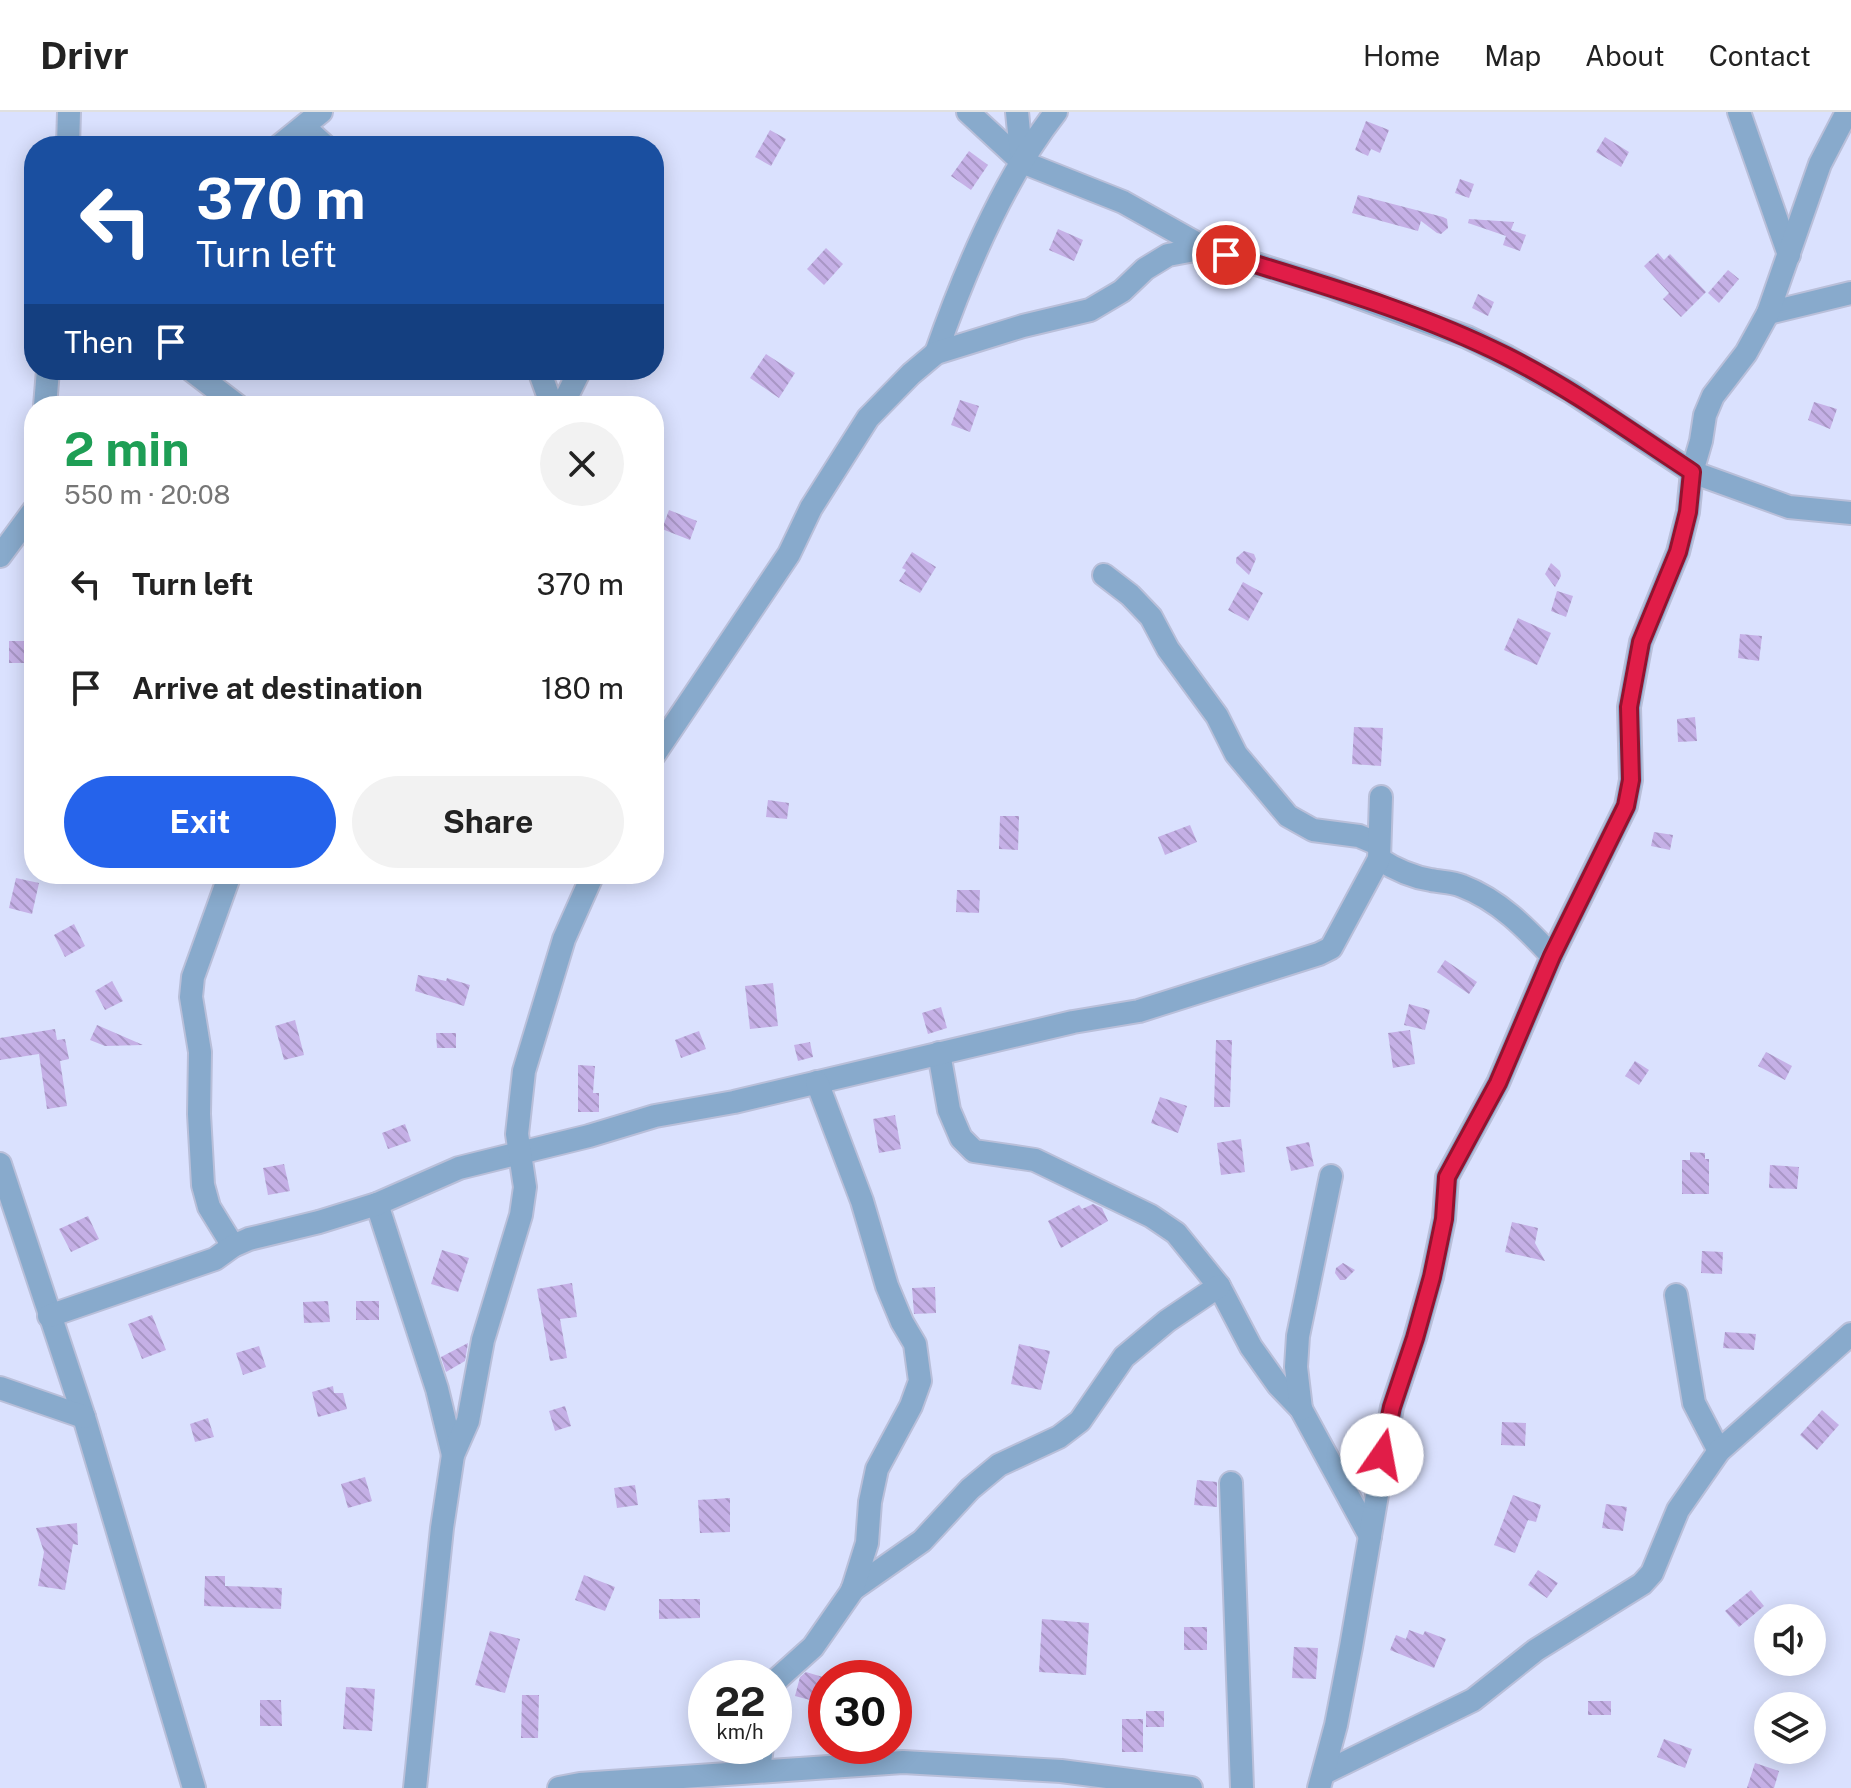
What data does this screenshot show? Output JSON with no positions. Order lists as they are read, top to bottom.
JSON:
{
  "page": {
    "header": "Drivr",
    "nav": [
      "Home",
      "Map",
      "About",
      "Contact"
    ],
    "turn": ["370 m", "Turn left"],
    "then": "Then",
    "heading": ["2 min", "550 m · 20:08"],
    "list": [
      {
        "name": "Turn left",
        "value": "370 m"
      },
      {
        "name": "Arrive at destination",
        "value": "180 m"
      }
    ],
    "buttons": ["Exit", "Share"],
    "speed": "22 km/h",
    "limit": "30"
  }
}
